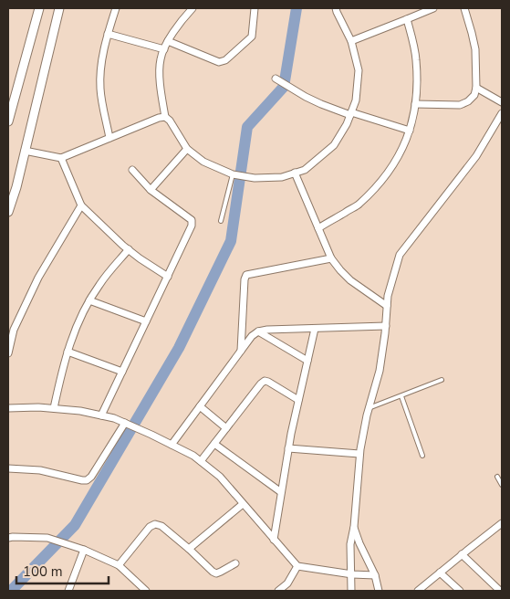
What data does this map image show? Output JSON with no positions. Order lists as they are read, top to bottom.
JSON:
{
  "scale_bar": "100 m"
}
